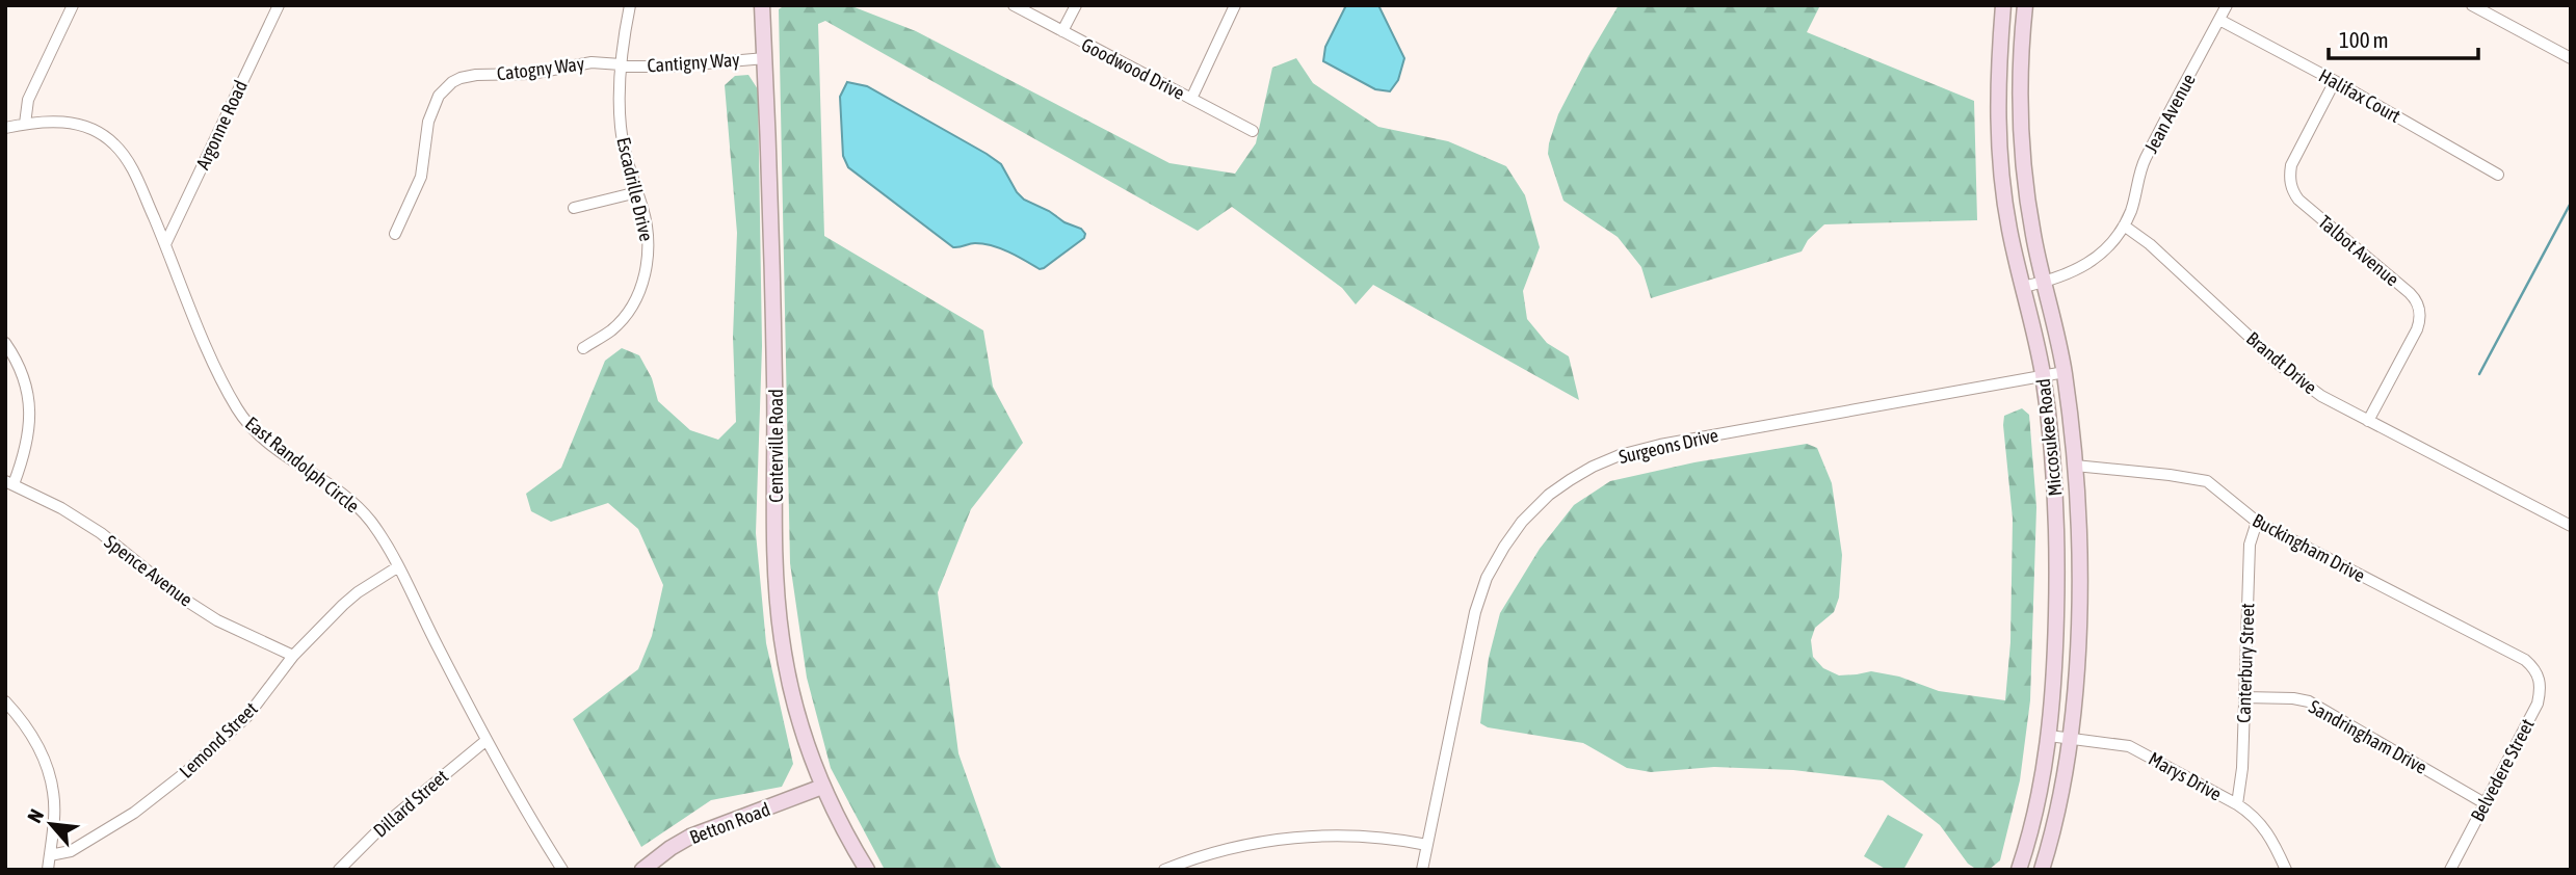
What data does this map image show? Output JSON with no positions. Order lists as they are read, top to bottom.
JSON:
{
  "streets": {
    "street": [
      "Cantigny Way",
      "Catogny Way",
      "Goodwood Drive",
      "Halifax Court",
      "Jean Avenue",
      "Argonne Road",
      "Escadrille Drive",
      "Talbot Avenue",
      "Brandt Drive",
      "Miccosukee Road",
      "Centerville Road",
      "Surgeons Drive",
      "East Randolph Circle",
      "Buckingham Drive",
      "Spence Avenue",
      "Canterbury Street",
      "Sandringham Drive",
      "Lemond Street",
      "Belvedere Street",
      "Marys Drive",
      "Dillard Street",
      "Betton Road"
    ]
  },
  "crossings": [
    ["Cantigny Way", "Catogny Way"],
    ["Cantigny Way", "Escadrille Drive"],
    ["Cantigny Way", "Centerville Road"],
    ["Catogny Way", "Escadrille Drive"],
    ["Halifax Court", "Jean Avenue"],
    ["Halifax Court", "Talbot Avenue"],
    ["Jean Avenue", "Brandt Drive"],
    ["Argonne Road", "East Randolph Circle"],
    ["Talbot Avenue", "Brandt Drive"],
    ["Miccosukee Road", "Surgeons Drive"],
    ["Miccosukee Road", "Buckingham Drive"],
    ["Miccosukee Road", "Marys Drive"],
    ["Centerville Road", "Betton Road"],
    ["East Randolph Circle", "Lemond Street"],
    ["East Randolph Circle", "Dillard Street"],
    ["Buckingham Drive", "Canterbury Street"],
    ["Buckingham Drive", "Belvedere Street"],
    ["Spence Avenue", "Lemond Street"],
    ["Canterbury Street", "Sandringham Drive"],
    ["Canterbury Street", "Marys Drive"],
    ["Sandringham Drive", "Belvedere Street"]
  ],
  "scale_bar": "100 m",
  "north": "top left"
}
